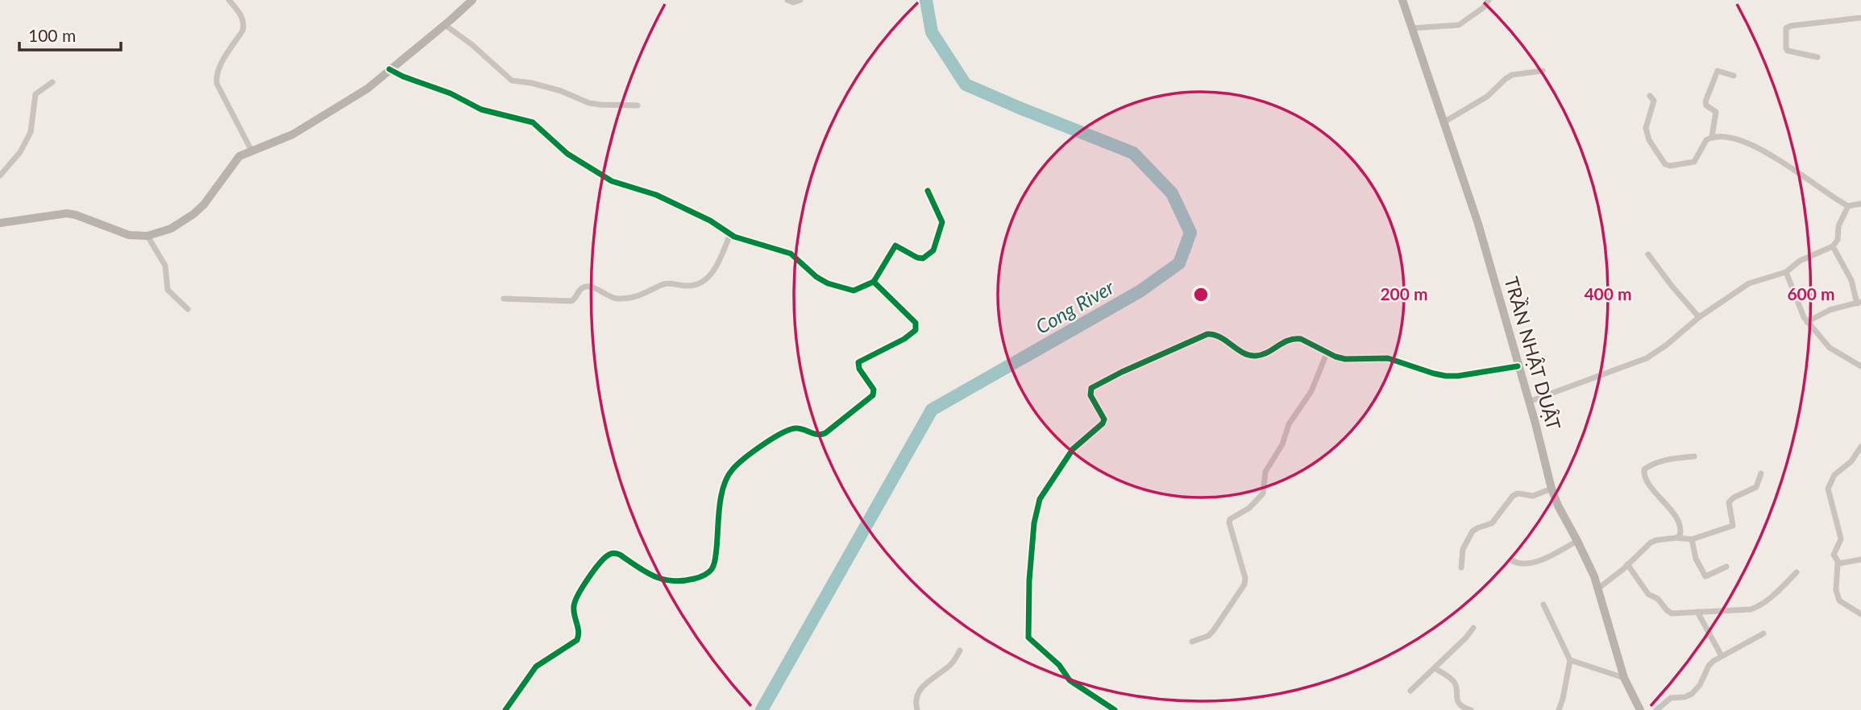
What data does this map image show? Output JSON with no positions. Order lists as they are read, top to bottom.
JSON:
{
  "streets": {
    "main road": ["TRẦN NHẬT DUẬT"]
  },
  "water": ["Cong River"],
  "scale_bar": "100 m",
  "rings": ["200 m", "400 m", "600 m"]
}
